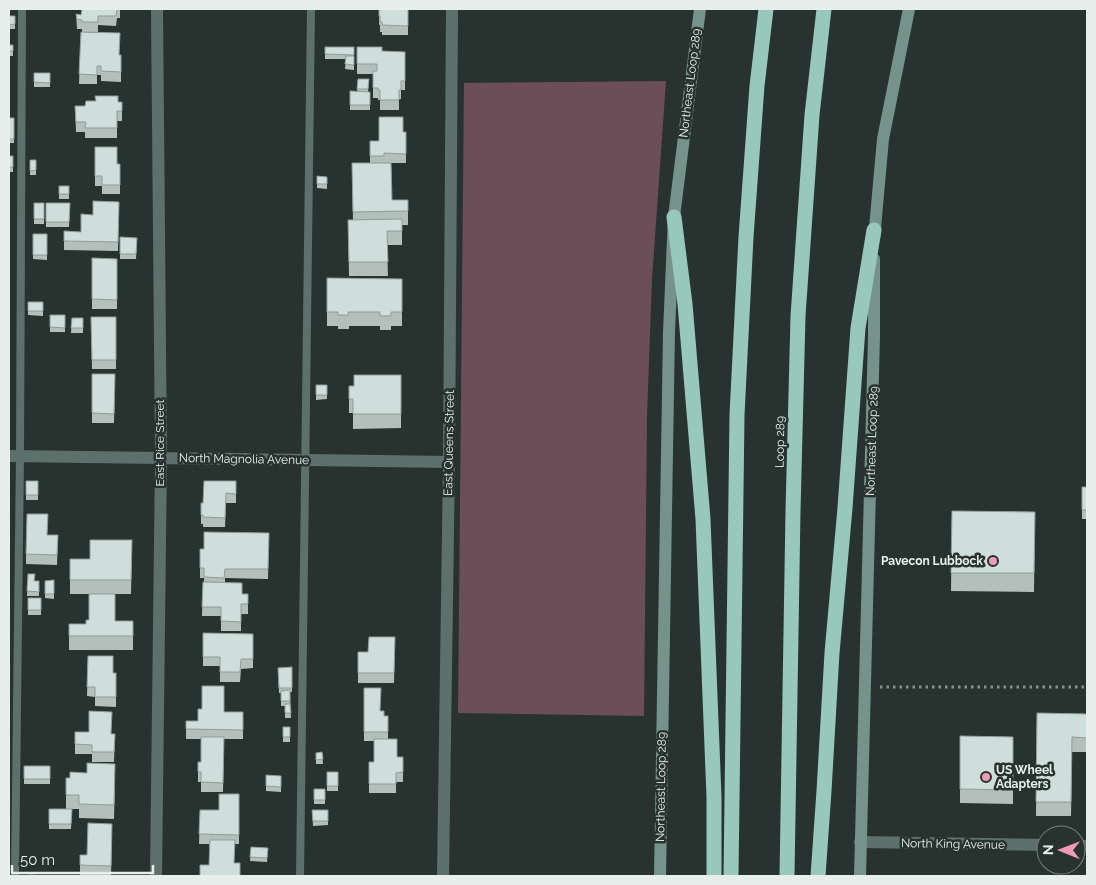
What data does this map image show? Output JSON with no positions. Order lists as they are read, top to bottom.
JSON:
{
  "streets": {
    "highway": ["Loop 289"],
    "main road": ["Northeast Loop 289"],
    "street": [
      "East Rice Street",
      "East Queens Street",
      "North Magnolia Avenue",
      "North King Avenue"
    ]
  },
  "crossings": [
    ["Northeast Loop 289", "North King Avenue"],
    ["East Rice Street", "North Magnolia Avenue"],
    ["East Queens Street", "North Magnolia Avenue"]
  ],
  "places": ["Pavecon Lubbock", "US Wheel Adapters"],
  "scale_bar": "50 m",
  "north": "left"
}
